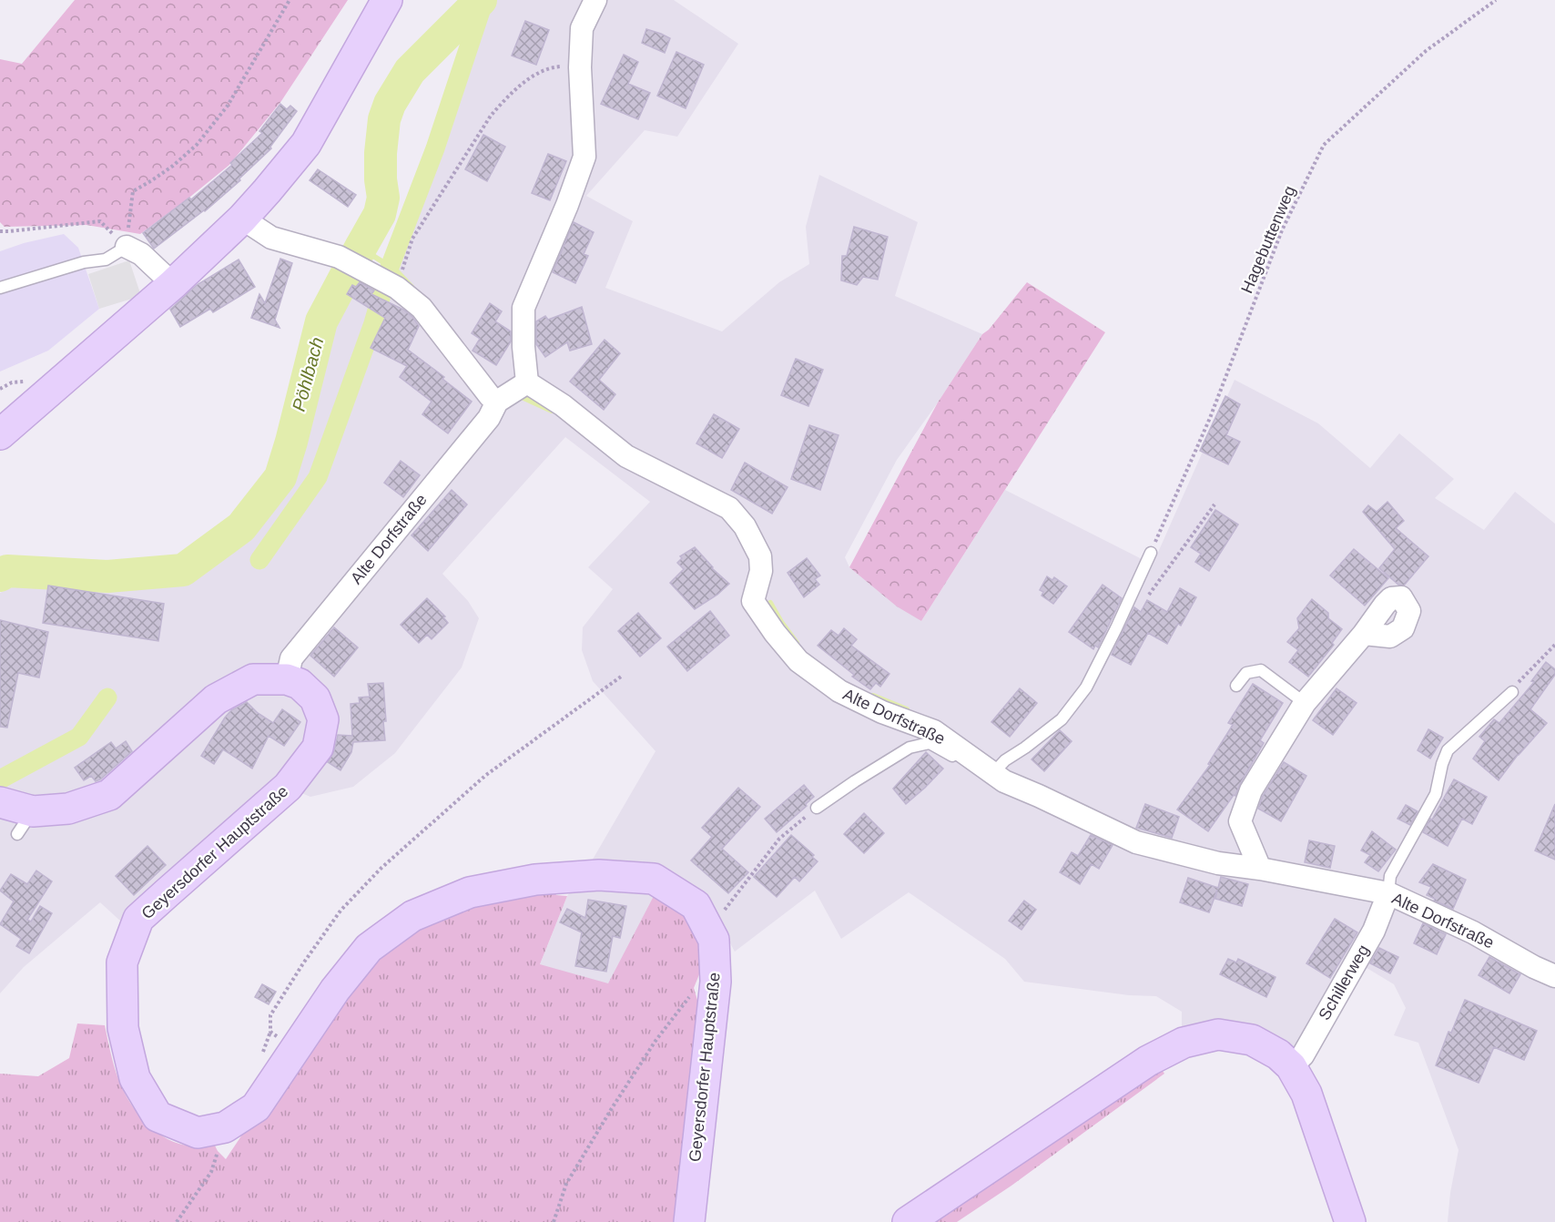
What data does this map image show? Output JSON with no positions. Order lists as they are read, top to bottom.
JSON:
{
  "streets": {
    "main road": ["Geyersdorfer Hauptstraße"],
    "street": ["Alte Dorfstraße", "Schillerweg"],
    "path": ["Hagebuttenweg"]
  },
  "crossings": [
    ["Alte Dorfstraße", "Geyersdorfer Hauptstraße"],
    ["Alte Dorfstraße", "Schillerweg"]
  ],
  "water": ["Pöhlbach"]
}
